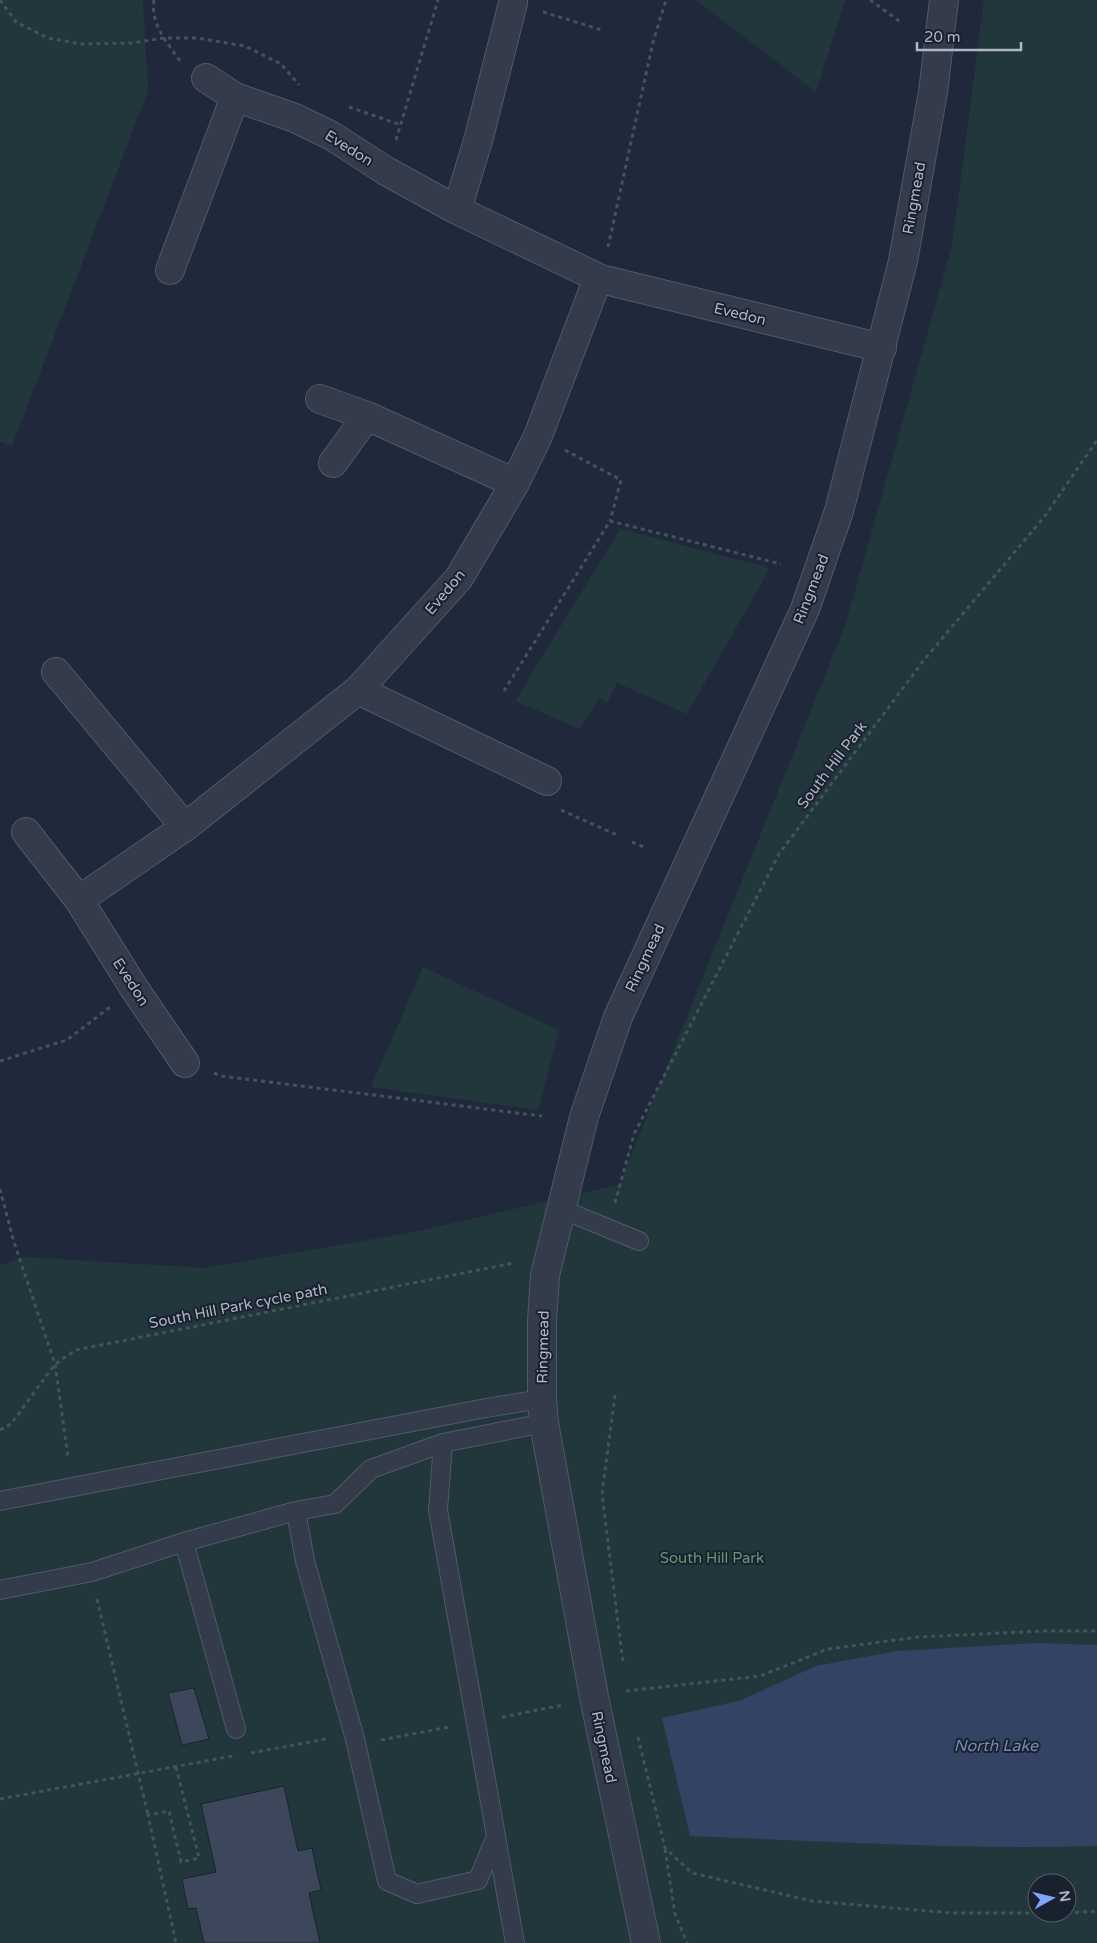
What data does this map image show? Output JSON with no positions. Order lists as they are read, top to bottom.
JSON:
{
  "streets": {
    "street": ["Evedon", "Ringmead"],
    "path": ["South Hill Park", "South Hill Park cycle path"]
  },
  "crossings": [
    ["Evedon", "Ringmead"]
  ],
  "water": ["North Lake"],
  "parks": ["South Hill Park"],
  "scale_bar": "20 m",
  "north": "right"
}
